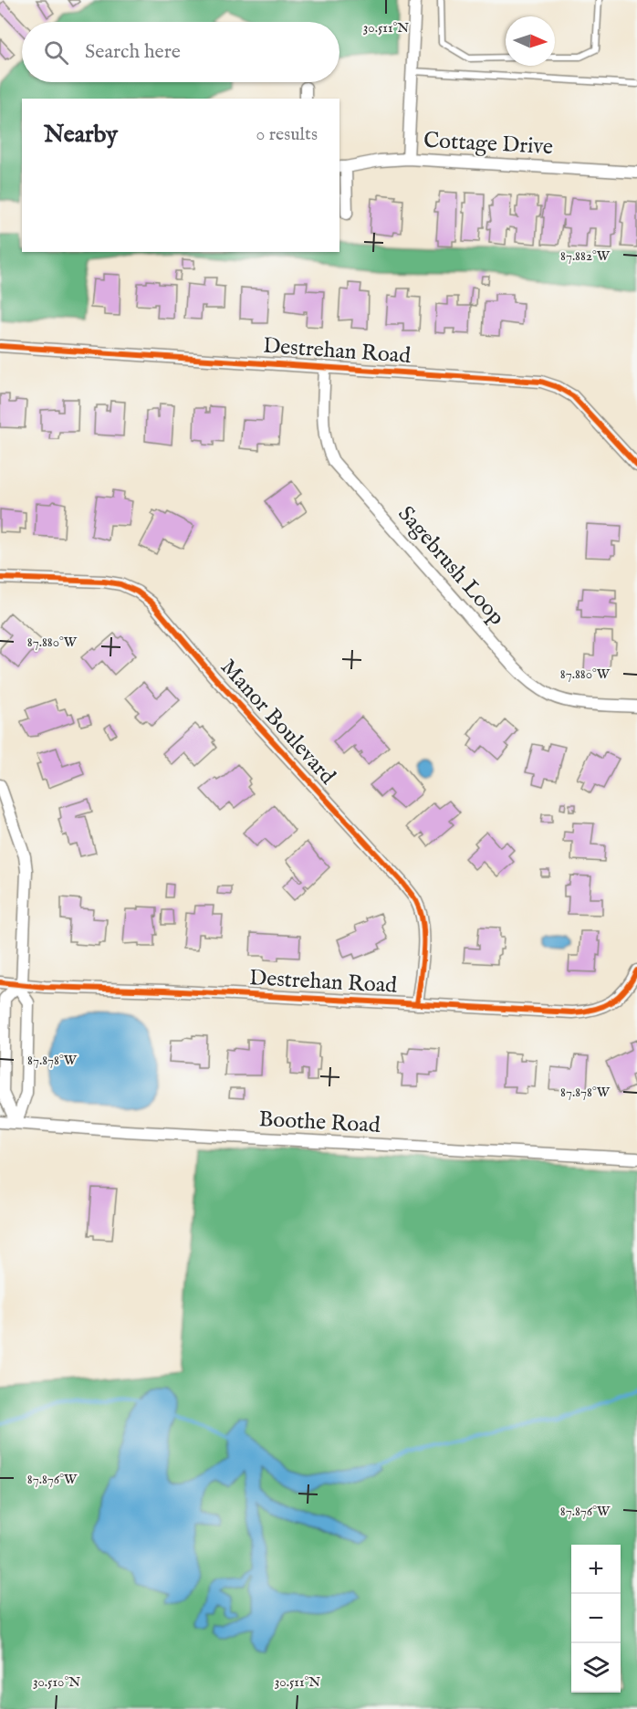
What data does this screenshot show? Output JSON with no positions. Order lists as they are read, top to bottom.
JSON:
{
  "streets": {
    "street": [
      "Cottage Drive",
      "Destrehan Road",
      "Sagebrush Loop",
      "Manor Boulevard",
      "Boothe Road"
    ]
  },
  "crossings": [
    ["Destrehan Road", "Sagebrush Loop"],
    ["Destrehan Road", "Manor Boulevard"]
  ],
  "north": "right",
  "page": {
    "search": "Search here",
    "heading": ["Nearby", "0 results"],
    "map_buttons": ["+", "−"]
  },
  "coordinates": [
    "30.511°N",
    "87.882°W",
    "87.880°W",
    "87.878°W",
    "87.876°W",
    "30.510°N"
  ]
}
